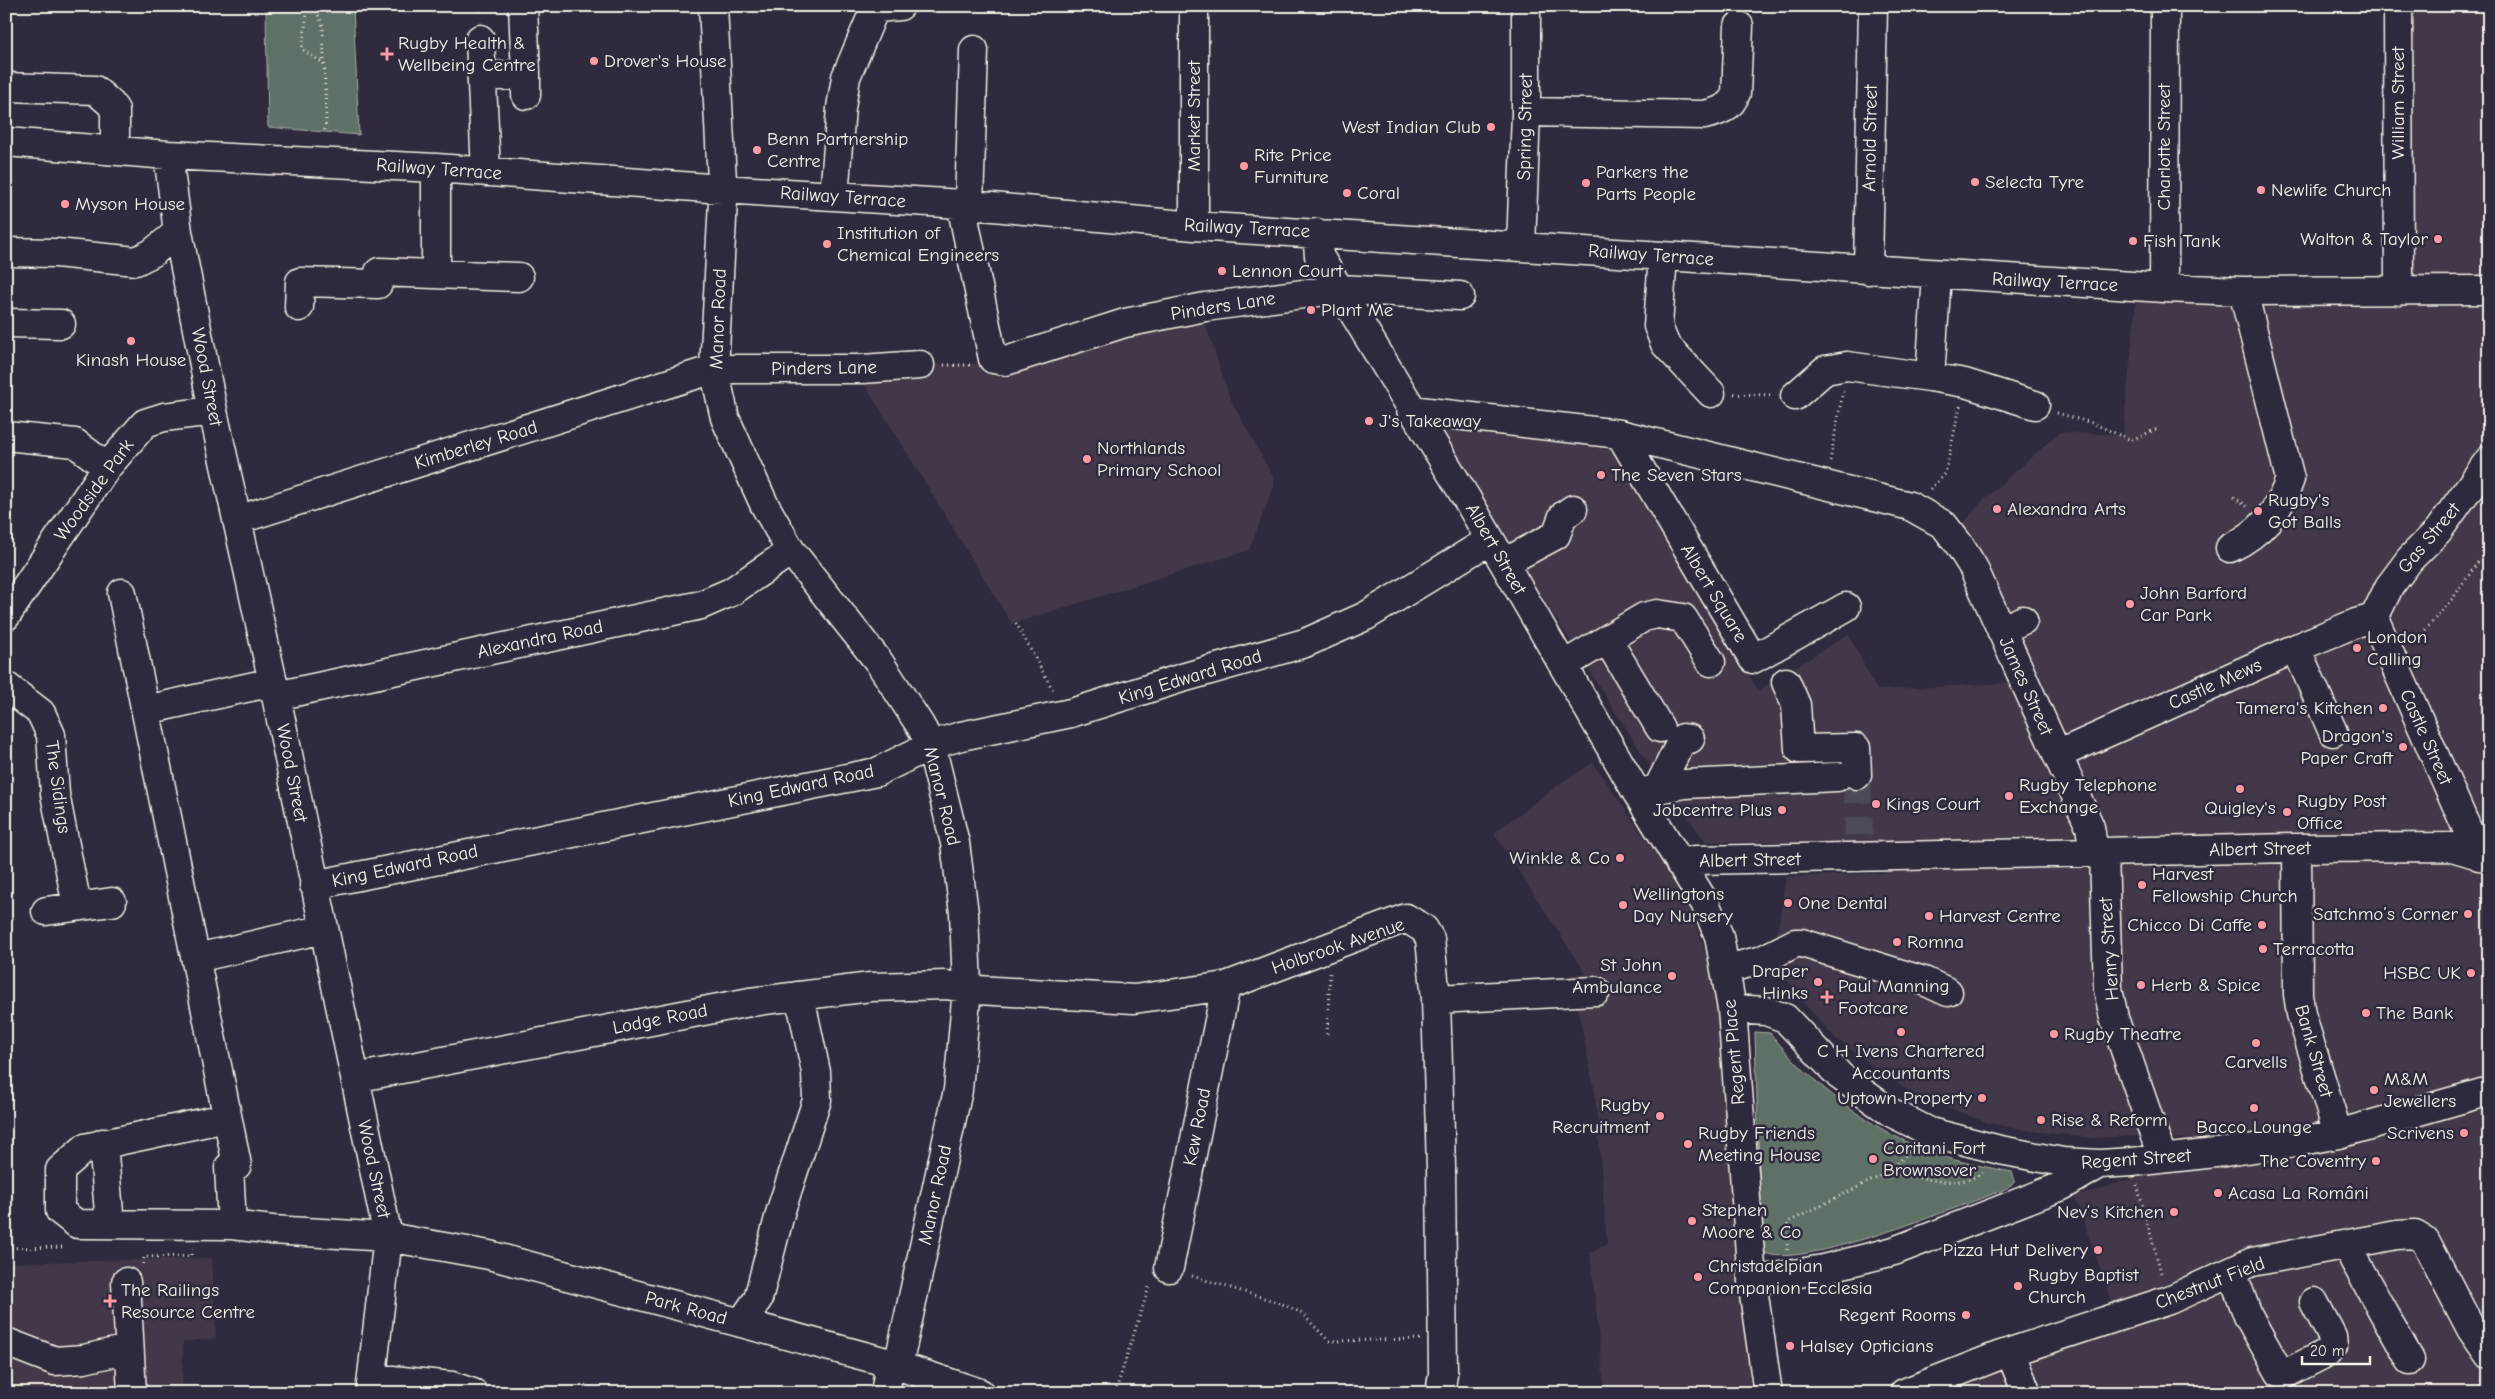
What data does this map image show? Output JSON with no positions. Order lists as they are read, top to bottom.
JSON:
{
  "streets": {
    "street": [
      "William Street",
      "Market Street",
      "Spring Street",
      "Arnold Street",
      "Charlotte Street",
      "Railway Terrace",
      "Pinders Lane",
      "Manor Road",
      "Wood Street",
      "Kimberley Road",
      "Woodside Park",
      "Gas Street",
      "Albert Street",
      "Albert Square",
      "Alexandra Road",
      "King Edward Road",
      "Castle Mews",
      "James Street",
      "Castle Street",
      "The Sidings",
      "Holbrook Avenue",
      "Henry Street",
      "Lodge Road",
      "Bank Street",
      "Regent Place",
      "Kew Road",
      "Regent Street",
      "Chestnut Field",
      "Park Road"
    ]
  },
  "crossings": [
    ["William Street", "Railway Terrace"],
    ["Market Street", "Railway Terrace"],
    ["Spring Street", "Railway Terrace"],
    ["Arnold Street", "Railway Terrace"],
    ["Charlotte Street", "Railway Terrace"],
    ["Railway Terrace", "Manor Road"],
    ["Railway Terrace", "Wood Street"],
    ["Railway Terrace", "Albert Street"],
    ["Pinders Lane", "Manor Road"],
    ["Pinders Lane", "Kimberley Road"],
    ["Pinders Lane", "Albert Street"],
    ["Manor Road", "Kimberley Road"],
    ["Manor Road", "Alexandra Road"],
    ["Manor Road", "King Edward Road"],
    ["Manor Road", "Holbrook Avenue"],
    ["Manor Road", "Lodge Road"],
    ["Manor Road", "Park Road"],
    ["Wood Street", "Kimberley Road"],
    ["Wood Street", "Woodside Park"],
    ["Wood Street", "Alexandra Road"],
    ["Wood Street", "King Edward Road"],
    ["Wood Street", "Lodge Road"],
    ["Wood Street", "Park Road"],
    ["Gas Street", "Castle Mews"],
    ["Gas Street", "Castle Street"],
    ["Albert Street", "King Edward Road"],
    ["Albert Street", "James Street"],
    ["Albert Street", "Castle Street"],
    ["Albert Street", "Henry Street"],
    ["Albert Street", "Bank Street"],
    ["Albert Street", "Regent Place"],
    ["Castle Mews", "James Street"],
    ["Castle Mews", "Castle Street"],
    ["James Street", "Henry Street"],
    ["Holbrook Avenue", "Lodge Road"],
    ["Holbrook Avenue", "Kew Road"],
    ["Henry Street", "Regent Street"],
    ["Bank Street", "Regent Street"],
    ["Regent Place", "Regent Street"]
  ],
  "places": {
    "health": ["Rugby Health & Wellbeing Centre", "Paul Manning Footcare", "The Railings Resource Centre"],
    "other": [
      "Drover's House",
      "West Indian Club",
      "Benn Partnership Centre",
      "Rite Price Furniture",
      "Selecta Tyre",
      "Parkers the Parts People",
      "Newlife Church",
      "Coral",
      "Myson House",
      "Walton & Taylor",
      "Fish Tank",
      "Institution of Chemical Engineers",
      "Lennon Court",
      "Plant Me",
      "Kinash House",
      "J's Takeaway",
      "Northlands Primary School",
      "The Seven Stars",
      "Alexandra Arts",
      "Rugby's Got Balls",
      "John Barford Car Park",
      "London Calling",
      "Tamera's Kitchen",
      "Dragon's Paper Craft",
      "Quigley's",
      "Rugby Telephone Exchange",
      "Kings Court",
      "Jobcentre Plus",
      "Rugby Post Office",
      "Winkle & Co",
      "Harvest Fellowship Church",
      "One Dental",
      "Wellingtons Day Nursery",
      "Satchmo’s Corner",
      "Harvest Centre",
      "Chicco Di Caffe",
      "Romna",
      "Terracotta",
      "HSBC UK",
      "St John Ambulance",
      "Draper Hinks",
      "Herb & Spice",
      "The Bank",
      "C H Ivens Chartered Accountants",
      "Rugby Theatre",
      "Carvells",
      "M&M Jewellers",
      "Uptown Property",
      "Bacco Lounge",
      "Rugby Recruitment",
      "Rise & Reform",
      "Scrivens",
      "Rugby Friends Meeting House",
      "Coritani Fort Brownsover",
      "The Coventry",
      "Acasa La Români",
      "Nev’s Kitchen",
      "Stephen Moore & Co",
      "Pizza Hut Delivery",
      "Christadelpian Companion Ecclesia",
      "Rugby Baptist Church",
      "Regent Rooms",
      "Halsey Opticians"
    ]
  },
  "scale_bar": "20 m"
}
